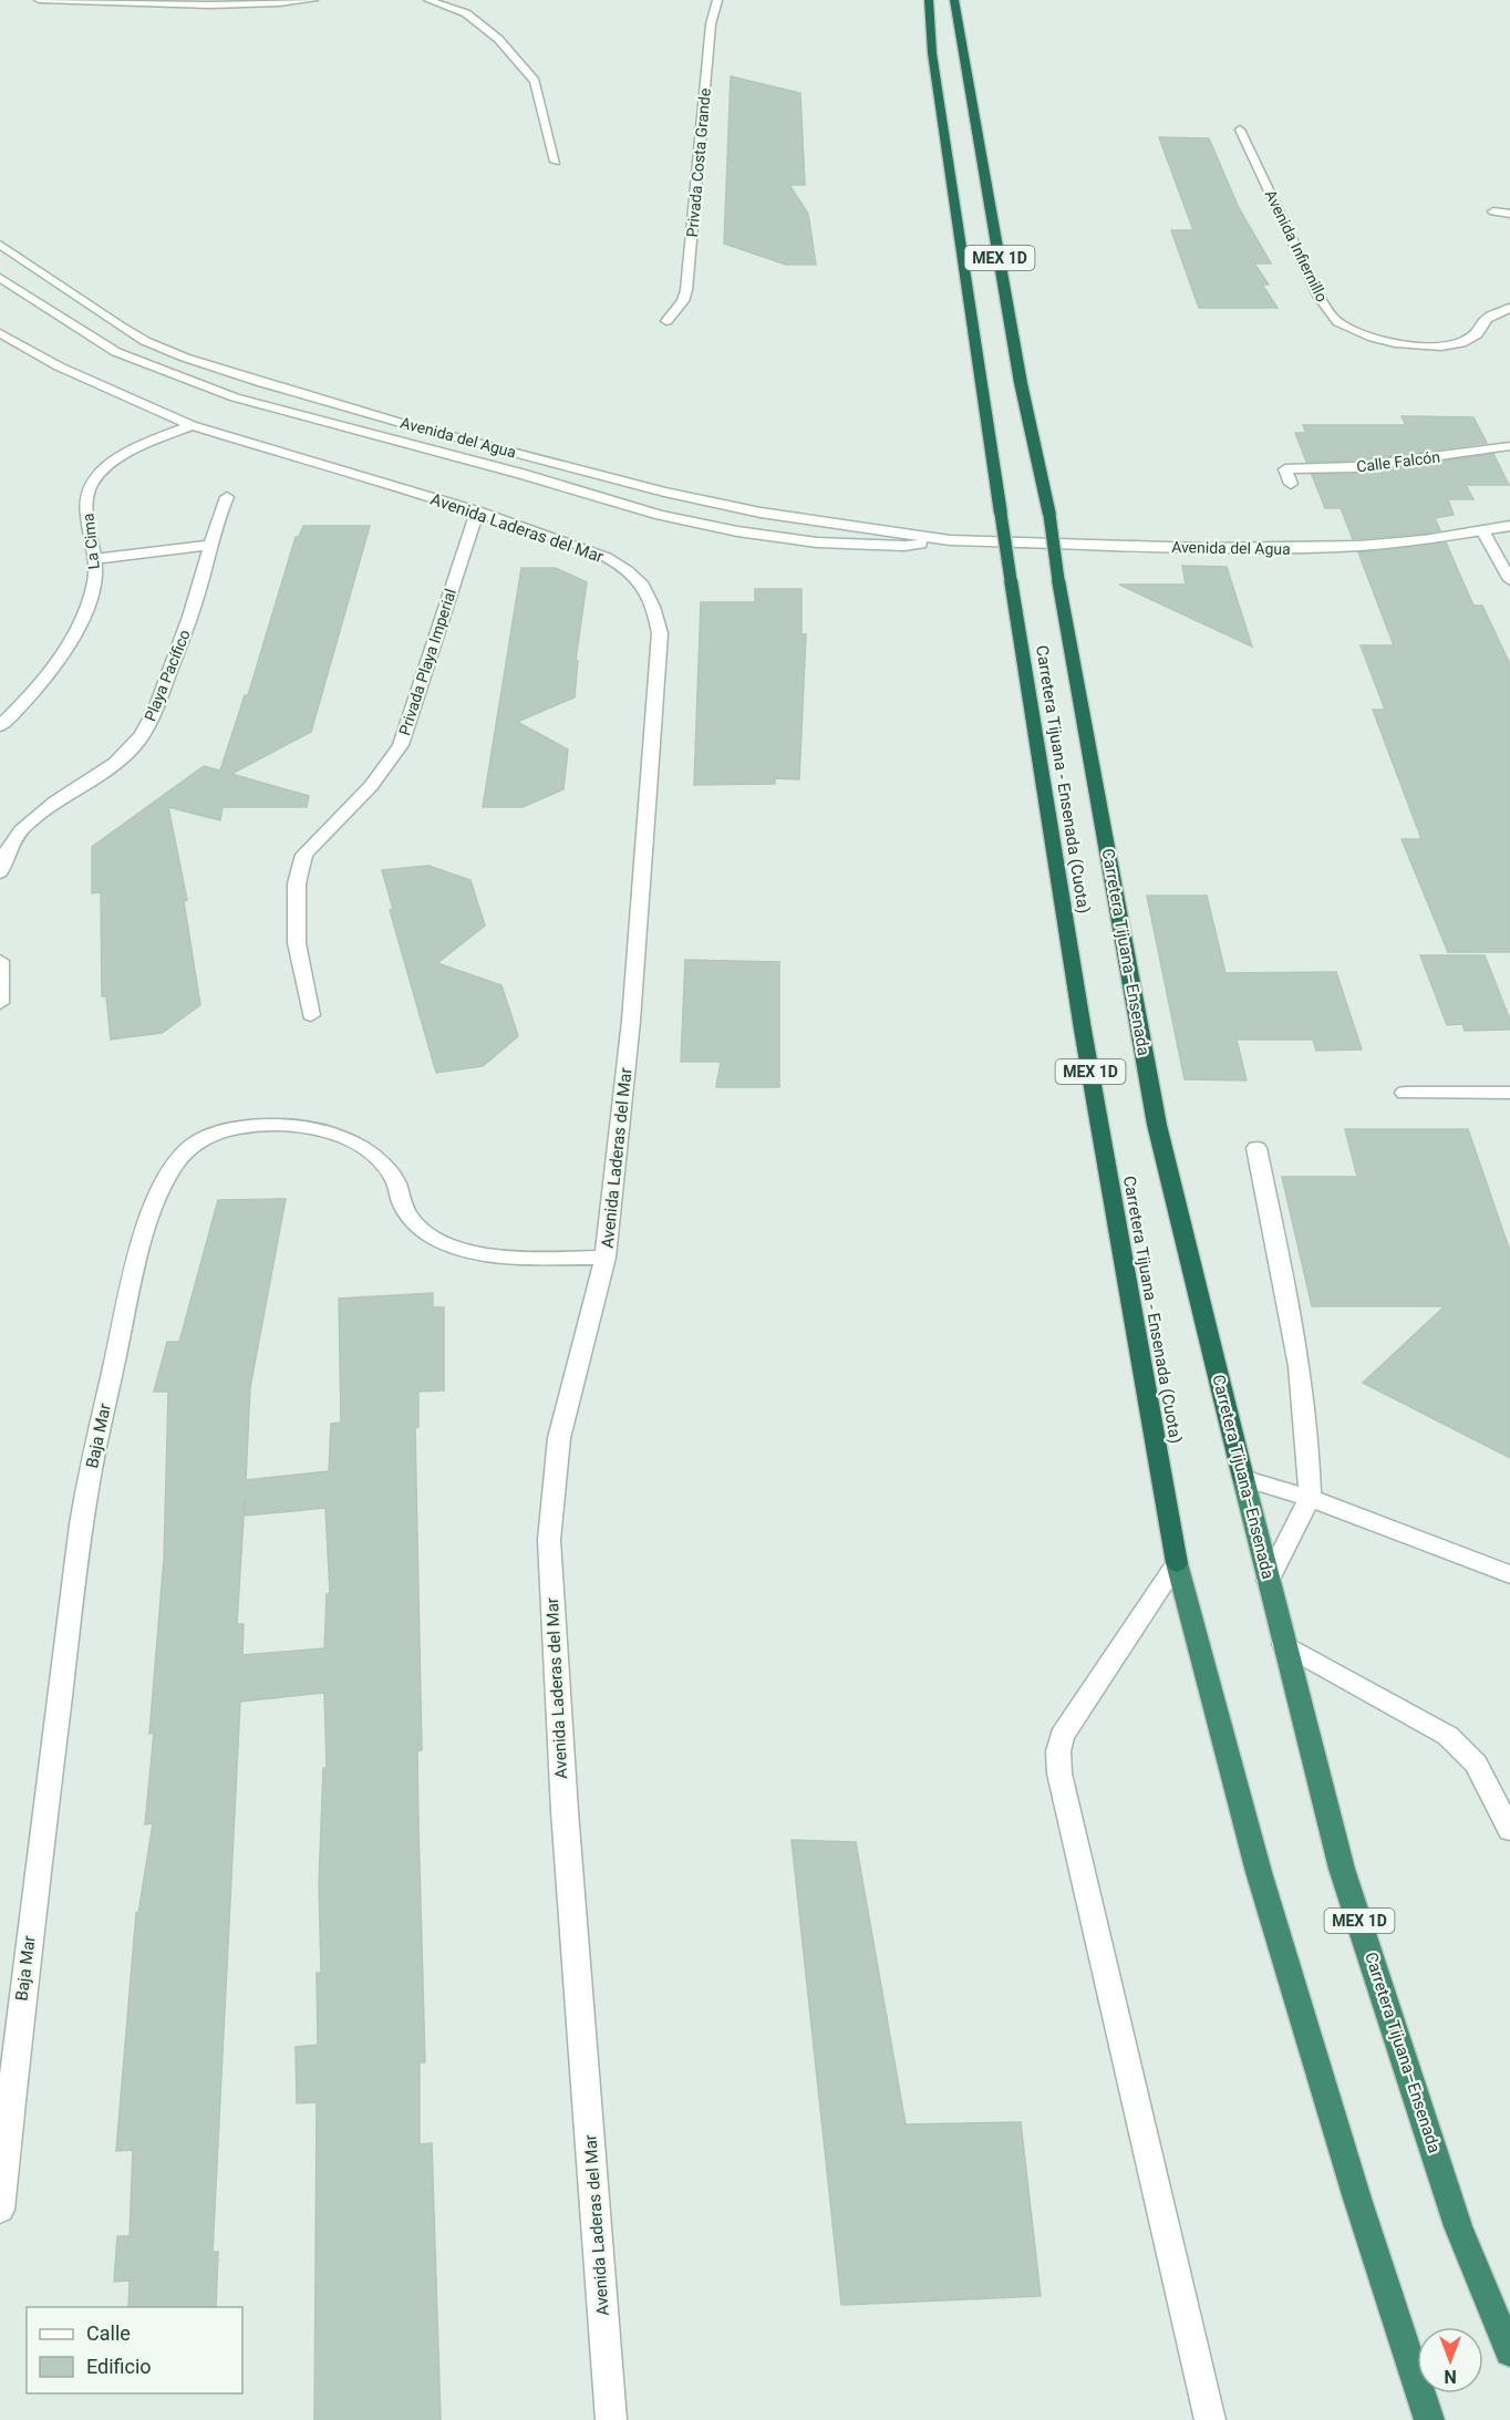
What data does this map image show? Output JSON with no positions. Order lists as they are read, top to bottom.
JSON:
{
  "streets": {
    "highway": ["MEX 1D", "Carretera Tijuana - Ensenada (Cuota)", "Carretera Tijuana–Ensenada"],
    "street": [
      "Privada Costa Grande",
      "Avenida Infiernillo",
      "Avenida del Agua",
      "Calle Falcón",
      "Avenida Laderas del Mar",
      "La Cima",
      "Privada Playa Imperial",
      "Playa Pacífico",
      "Baja Mar"
    ]
  },
  "crossings": [
    ["MEX 1D", "Carretera Tijuana - Ensenada (Cuota)"],
    ["Avenida Laderas del Mar", "La Cima"],
    ["Avenida Laderas del Mar", "Privada Playa Imperial"],
    ["Avenida Laderas del Mar", "Baja Mar"]
  ],
  "legend": ["Calle", "Edificio"],
  "north": "bottom"
}
